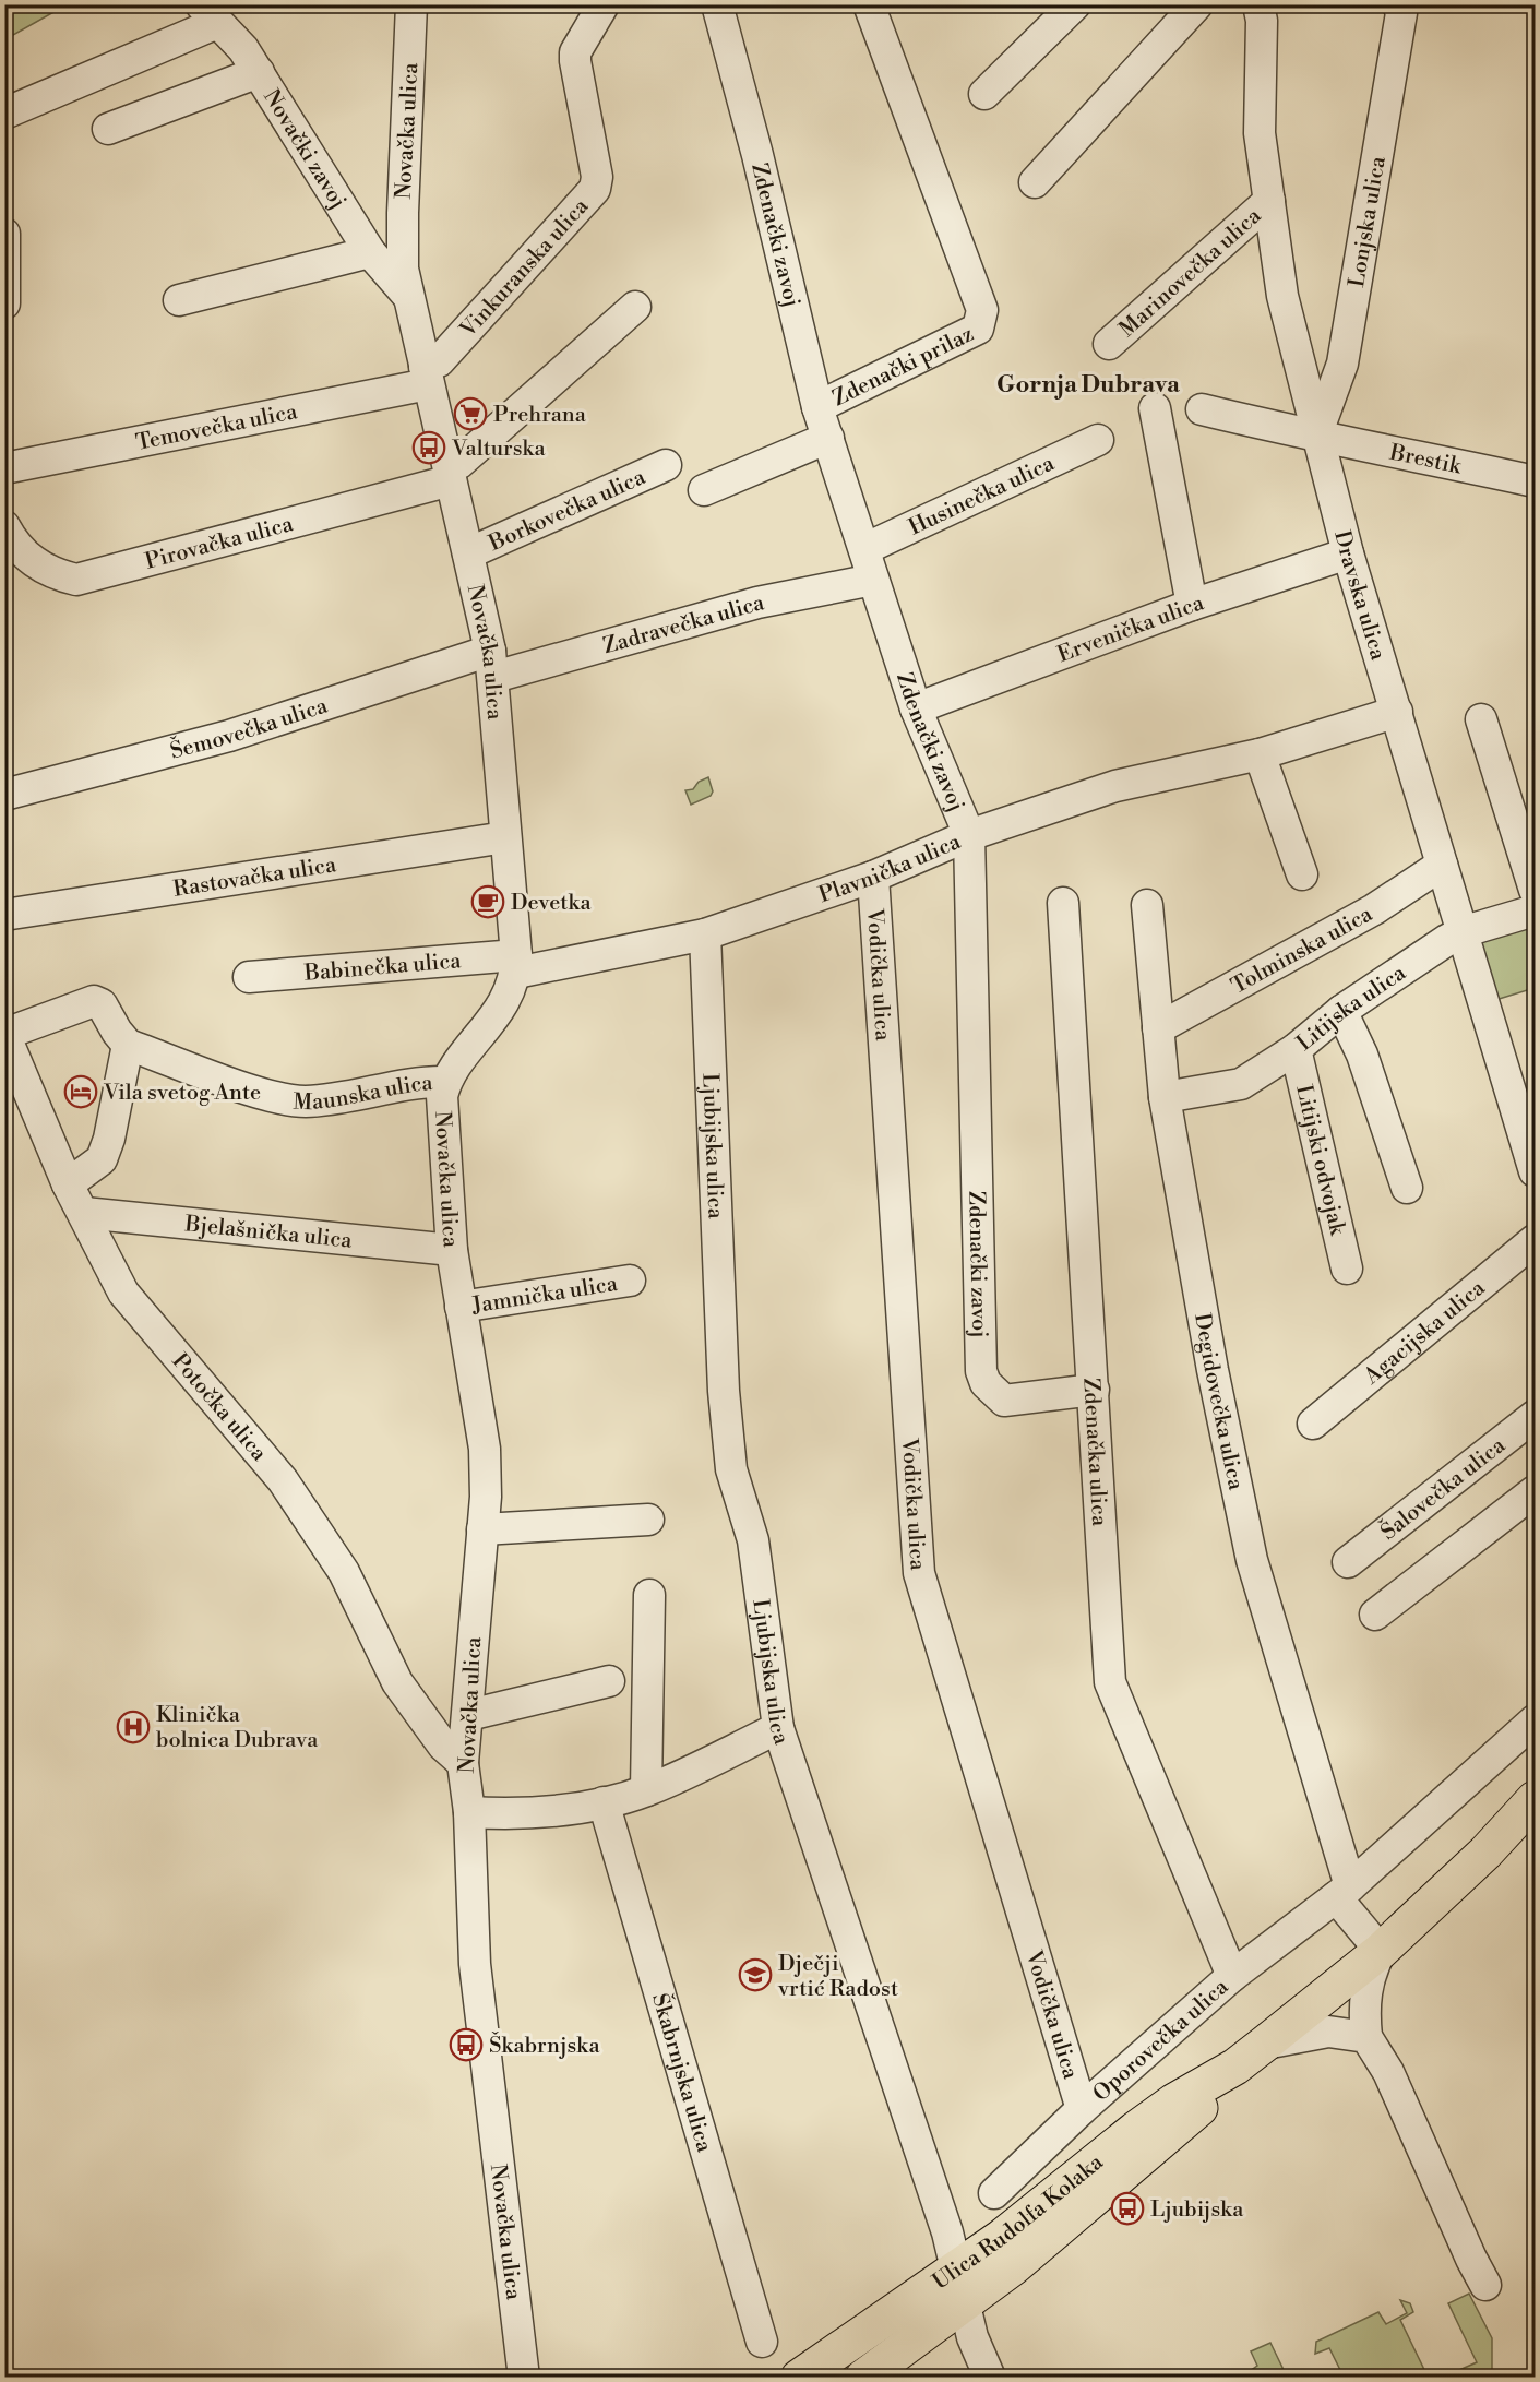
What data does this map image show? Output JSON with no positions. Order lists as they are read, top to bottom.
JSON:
{
  "streets": {
    "main road": ["Ulica Rudolfa Kolaka"],
    "street": [
      "Novačka ulica",
      "Novački zavoj",
      "Lonjska ulica",
      "Zdenački zavoj",
      "Vinkuranska ulica",
      "Marinovečka ulica",
      "Zdenački prilaz",
      "Temovečka ulica",
      "Brestik",
      "Husinečka ulica",
      "Borkovečka ulica",
      "Pirovačka ulica",
      "Dravska ulica",
      "Zadravečka ulica",
      "Ervenička ulica",
      "Šemovečka ulica",
      "Plavnička ulica",
      "Rastovačka ulica",
      "Tolminska ulica",
      "Babinečka ulica",
      "Vodička ulica",
      "Litijska ulica",
      "Maunska ulica",
      "Ljubijska ulica",
      "Litijski odvojak",
      "Bjelašnička ulica",
      "Jamnička ulica",
      "Agacijska ulica",
      "Degidovečka ulica",
      "Potočka ulica",
      "Zdenačka ulica",
      "Šalovečka ulica",
      "Oporovečka ulica",
      "Škabrnjska ulica"
    ]
  },
  "crossings": [
    ["Novačka ulica", "Novački zavoj"],
    ["Novačka ulica", "Vinkuranska ulica"],
    ["Novačka ulica", "Temovečka ulica"],
    ["Novačka ulica", "Borkovečka ulica"],
    ["Novačka ulica", "Pirovačka ulica"],
    ["Novačka ulica", "Zadravečka ulica"],
    ["Novačka ulica", "Šemovečka ulica"],
    ["Novačka ulica", "Plavnička ulica"],
    ["Novačka ulica", "Rastovačka ulica"],
    ["Novačka ulica", "Babinečka ulica"],
    ["Novačka ulica", "Maunska ulica"],
    ["Novačka ulica", "Bjelašnička ulica"],
    ["Novačka ulica", "Jamnička ulica"],
    ["Novačka ulica", "Potočka ulica"],
    ["Lonjska ulica", "Brestik"],
    ["Lonjska ulica", "Dravska ulica"],
    ["Zdenački zavoj", "Zdenački prilaz"],
    ["Zdenački zavoj", "Husinečka ulica"],
    ["Zdenački zavoj", "Zadravečka ulica"],
    ["Zdenački zavoj", "Ervenička ulica"],
    ["Zdenački zavoj", "Plavnička ulica"],
    ["Zdenački zavoj", "Zdenačka ulica"],
    ["Vinkuranska ulica", "Temovečka ulica"],
    ["Marinovečka ulica", "Dravska ulica"],
    ["Brestik", "Dravska ulica"],
    ["Dravska ulica", "Ervenička ulica"],
    ["Dravska ulica", "Plavnička ulica"],
    ["Dravska ulica", "Tolminska ulica"],
    ["Dravska ulica", "Litijska ulica"],
    ["Zadravečka ulica", "Šemovečka ulica"],
    ["Plavnička ulica", "Babinečka ulica"],
    ["Plavnička ulica", "Vodička ulica"],
    ["Plavnička ulica", "Ljubijska ulica"],
    ["Tolminska ulica", "Degidovečka ulica"],
    ["Vodička ulica", "Oporovečka ulica"],
    ["Litijska ulica", "Litijski odvojak"],
    ["Litijska ulica", "Degidovečka ulica"],
    ["Ljubijska ulica", "Ulica Rudolfa Kolaka"],
    ["Bjelašnička ulica", "Potočka ulica"],
    ["Degidovečka ulica", "Oporovečka ulica"],
    ["Zdenačka ulica", "Oporovečka ulica"]
  ],
  "districts": ["Gornja Dubrava"],
  "places": {
    "supermarket": ["Prehrana"],
    "bus stop": ["Valturska", "Škabrnjska", "Ljubijska"],
    "cafe": ["Devetka"],
    "hotel": ["Vila svetog Ante"],
    "hospital": ["Klinička bolnica Dubrava"],
    "school or university": ["Dječji vrtić Radost"]
  }
}
